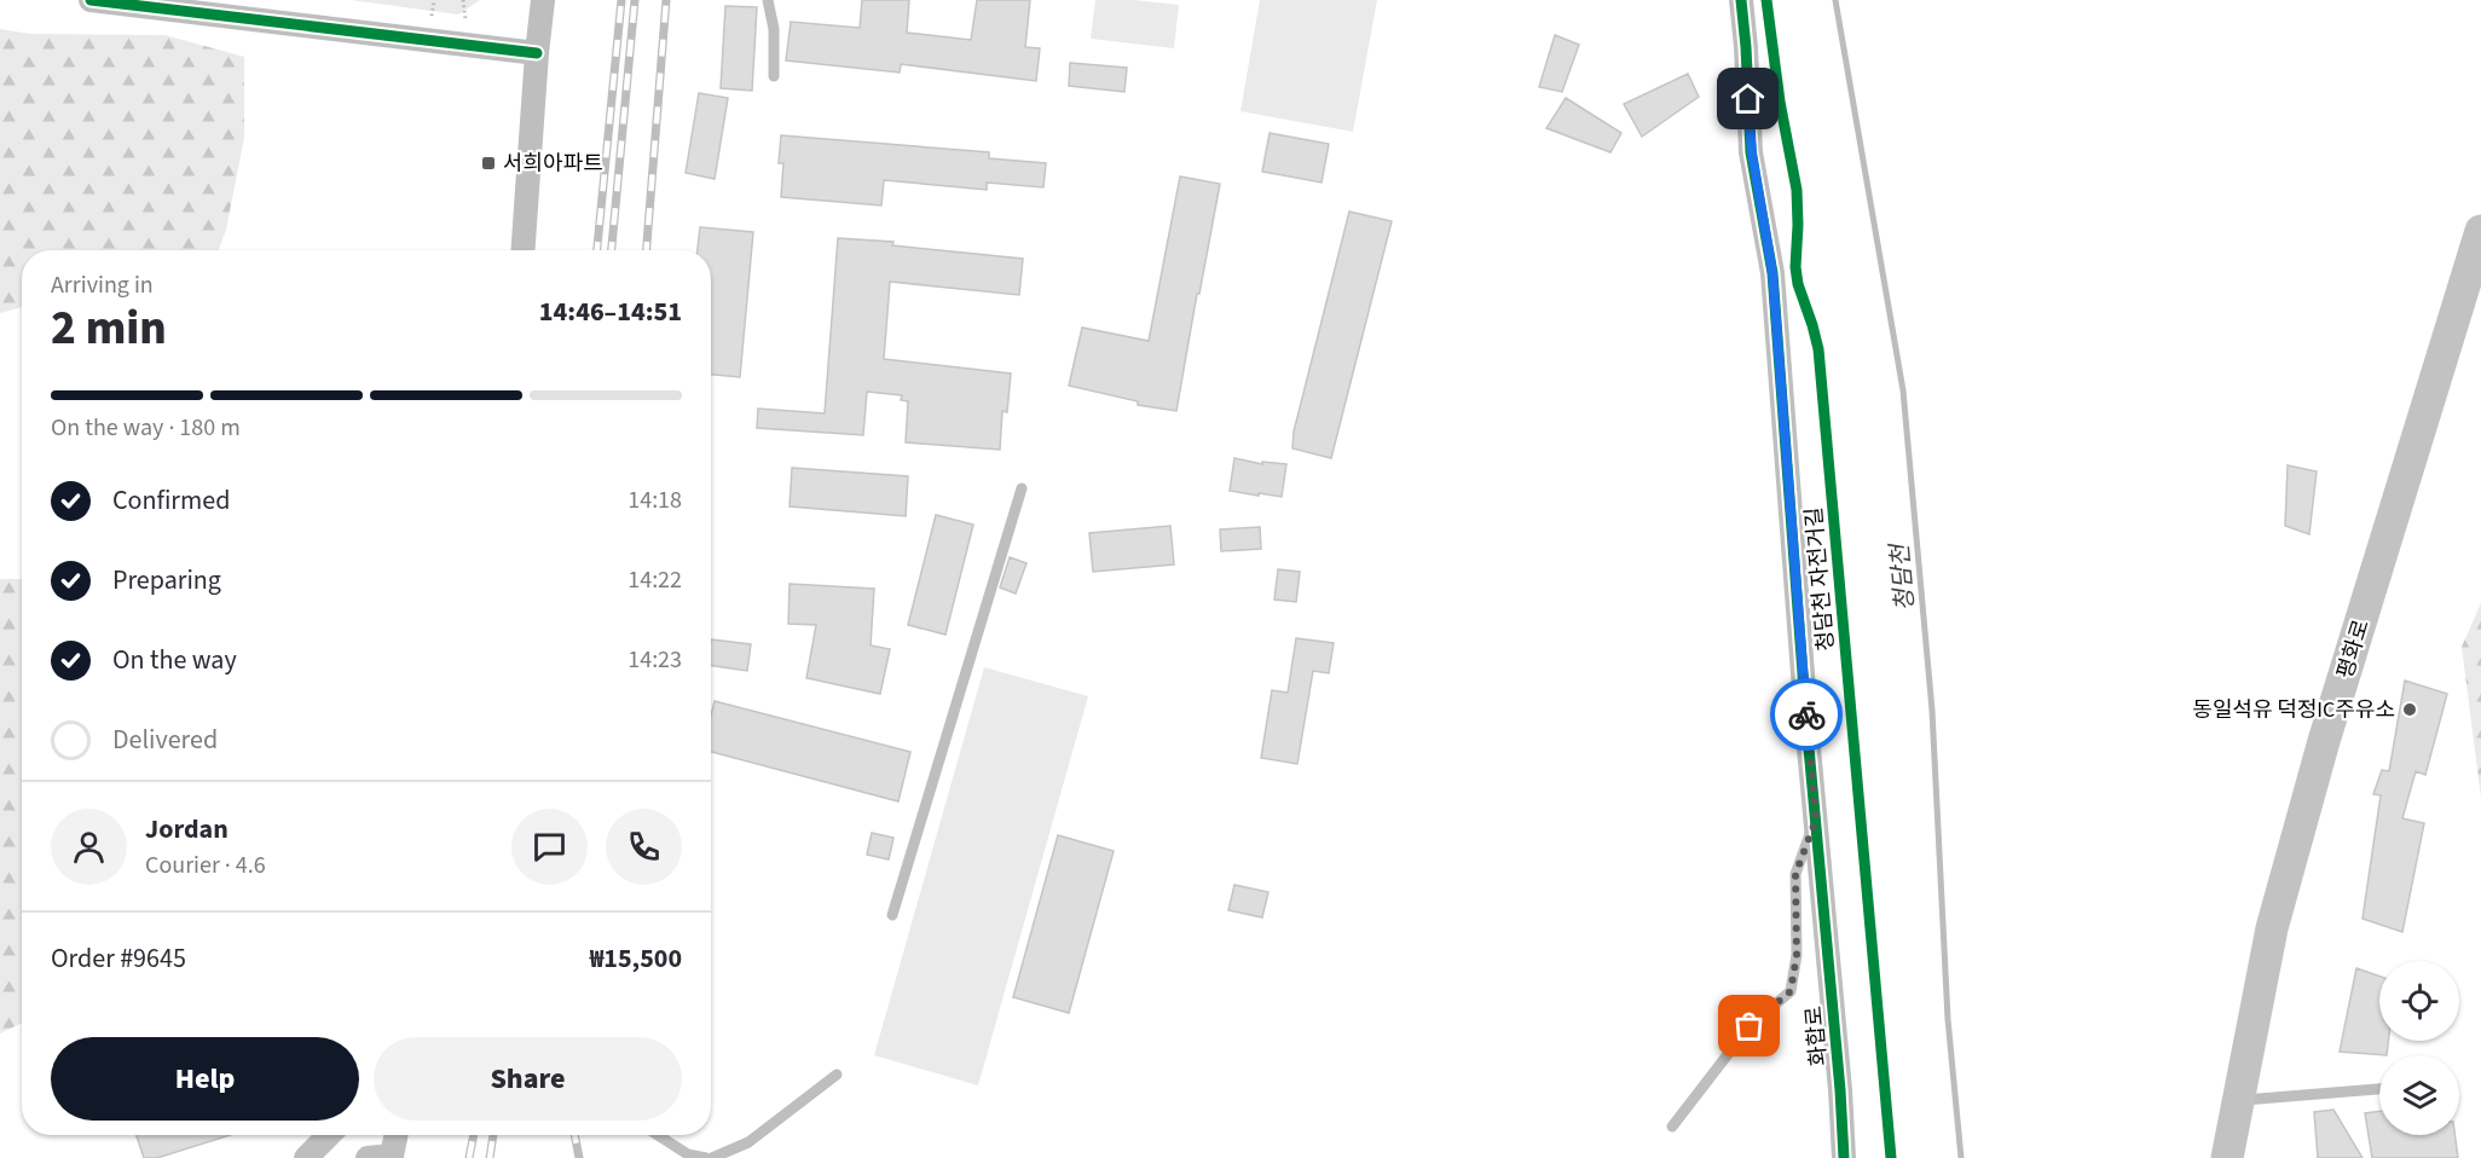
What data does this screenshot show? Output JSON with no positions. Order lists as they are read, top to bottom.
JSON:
{
  "streets": {
    "main road": ["평화로"],
    "street": ["화합로"],
    "cycle path": ["청담천 자전거길"]
  },
  "water": ["청담천"],
  "places": {
    "transit": ["서희아파트"],
    "other": ["동일석유 덕정IC주유소"]
  },
  "page": {
    "heading": ["2 min", "Arriving in", "14:46–14:51"],
    "panel": [
      "Jordan",
      "Courier · 4.6",
      "Order #9645",
      "₩15,500"
    ],
    "bar": "On the way · 180 m",
    "list": [
      ["Confirmed", "14:18"],
      ["Preparing", "14:22"],
      ["On the way", "14:23"],
      "Delivered"
    ],
    "buttons": ["Help", "Share"]
  }
}
